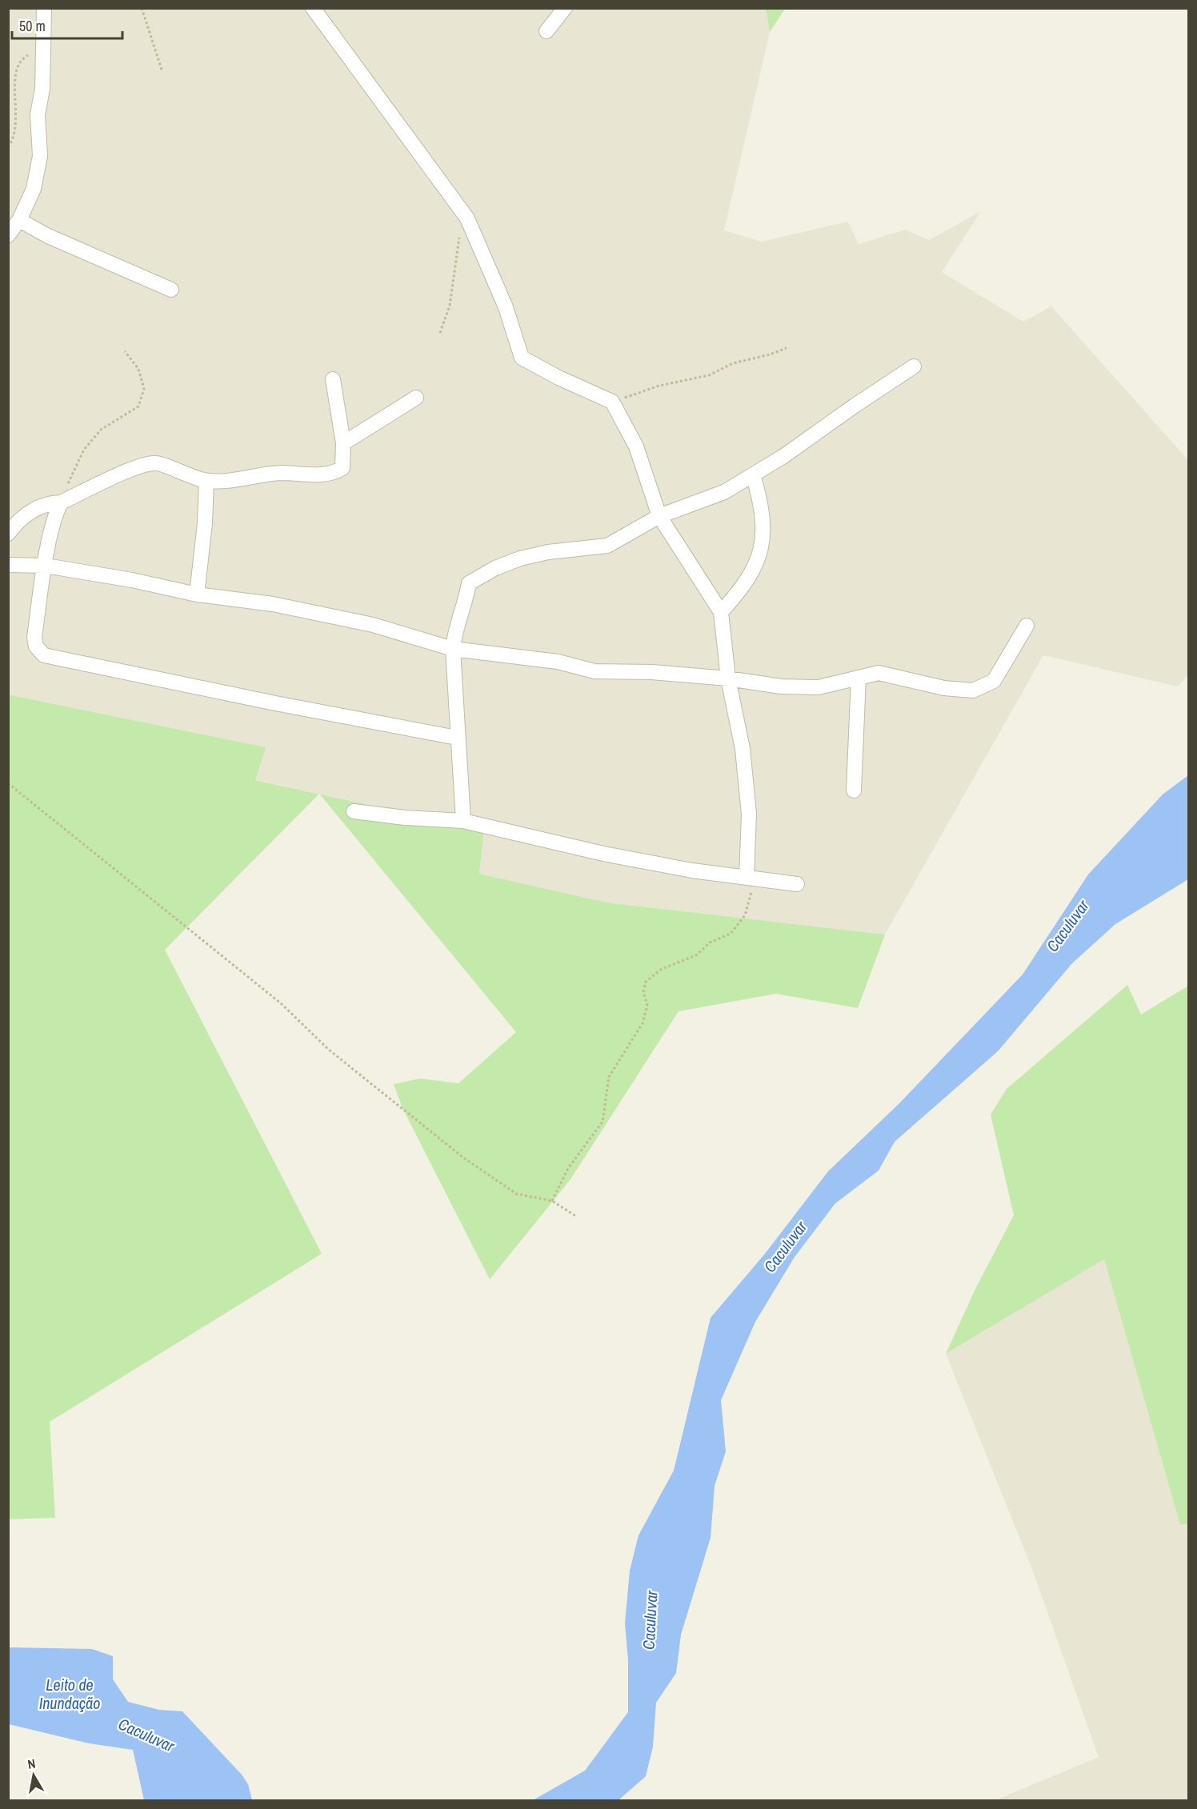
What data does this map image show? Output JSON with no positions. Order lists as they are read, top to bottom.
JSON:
{
  "water": ["Caculuvar", "Leito de Inundação"],
  "scale_bar": "50 m",
  "north": "top"
}
